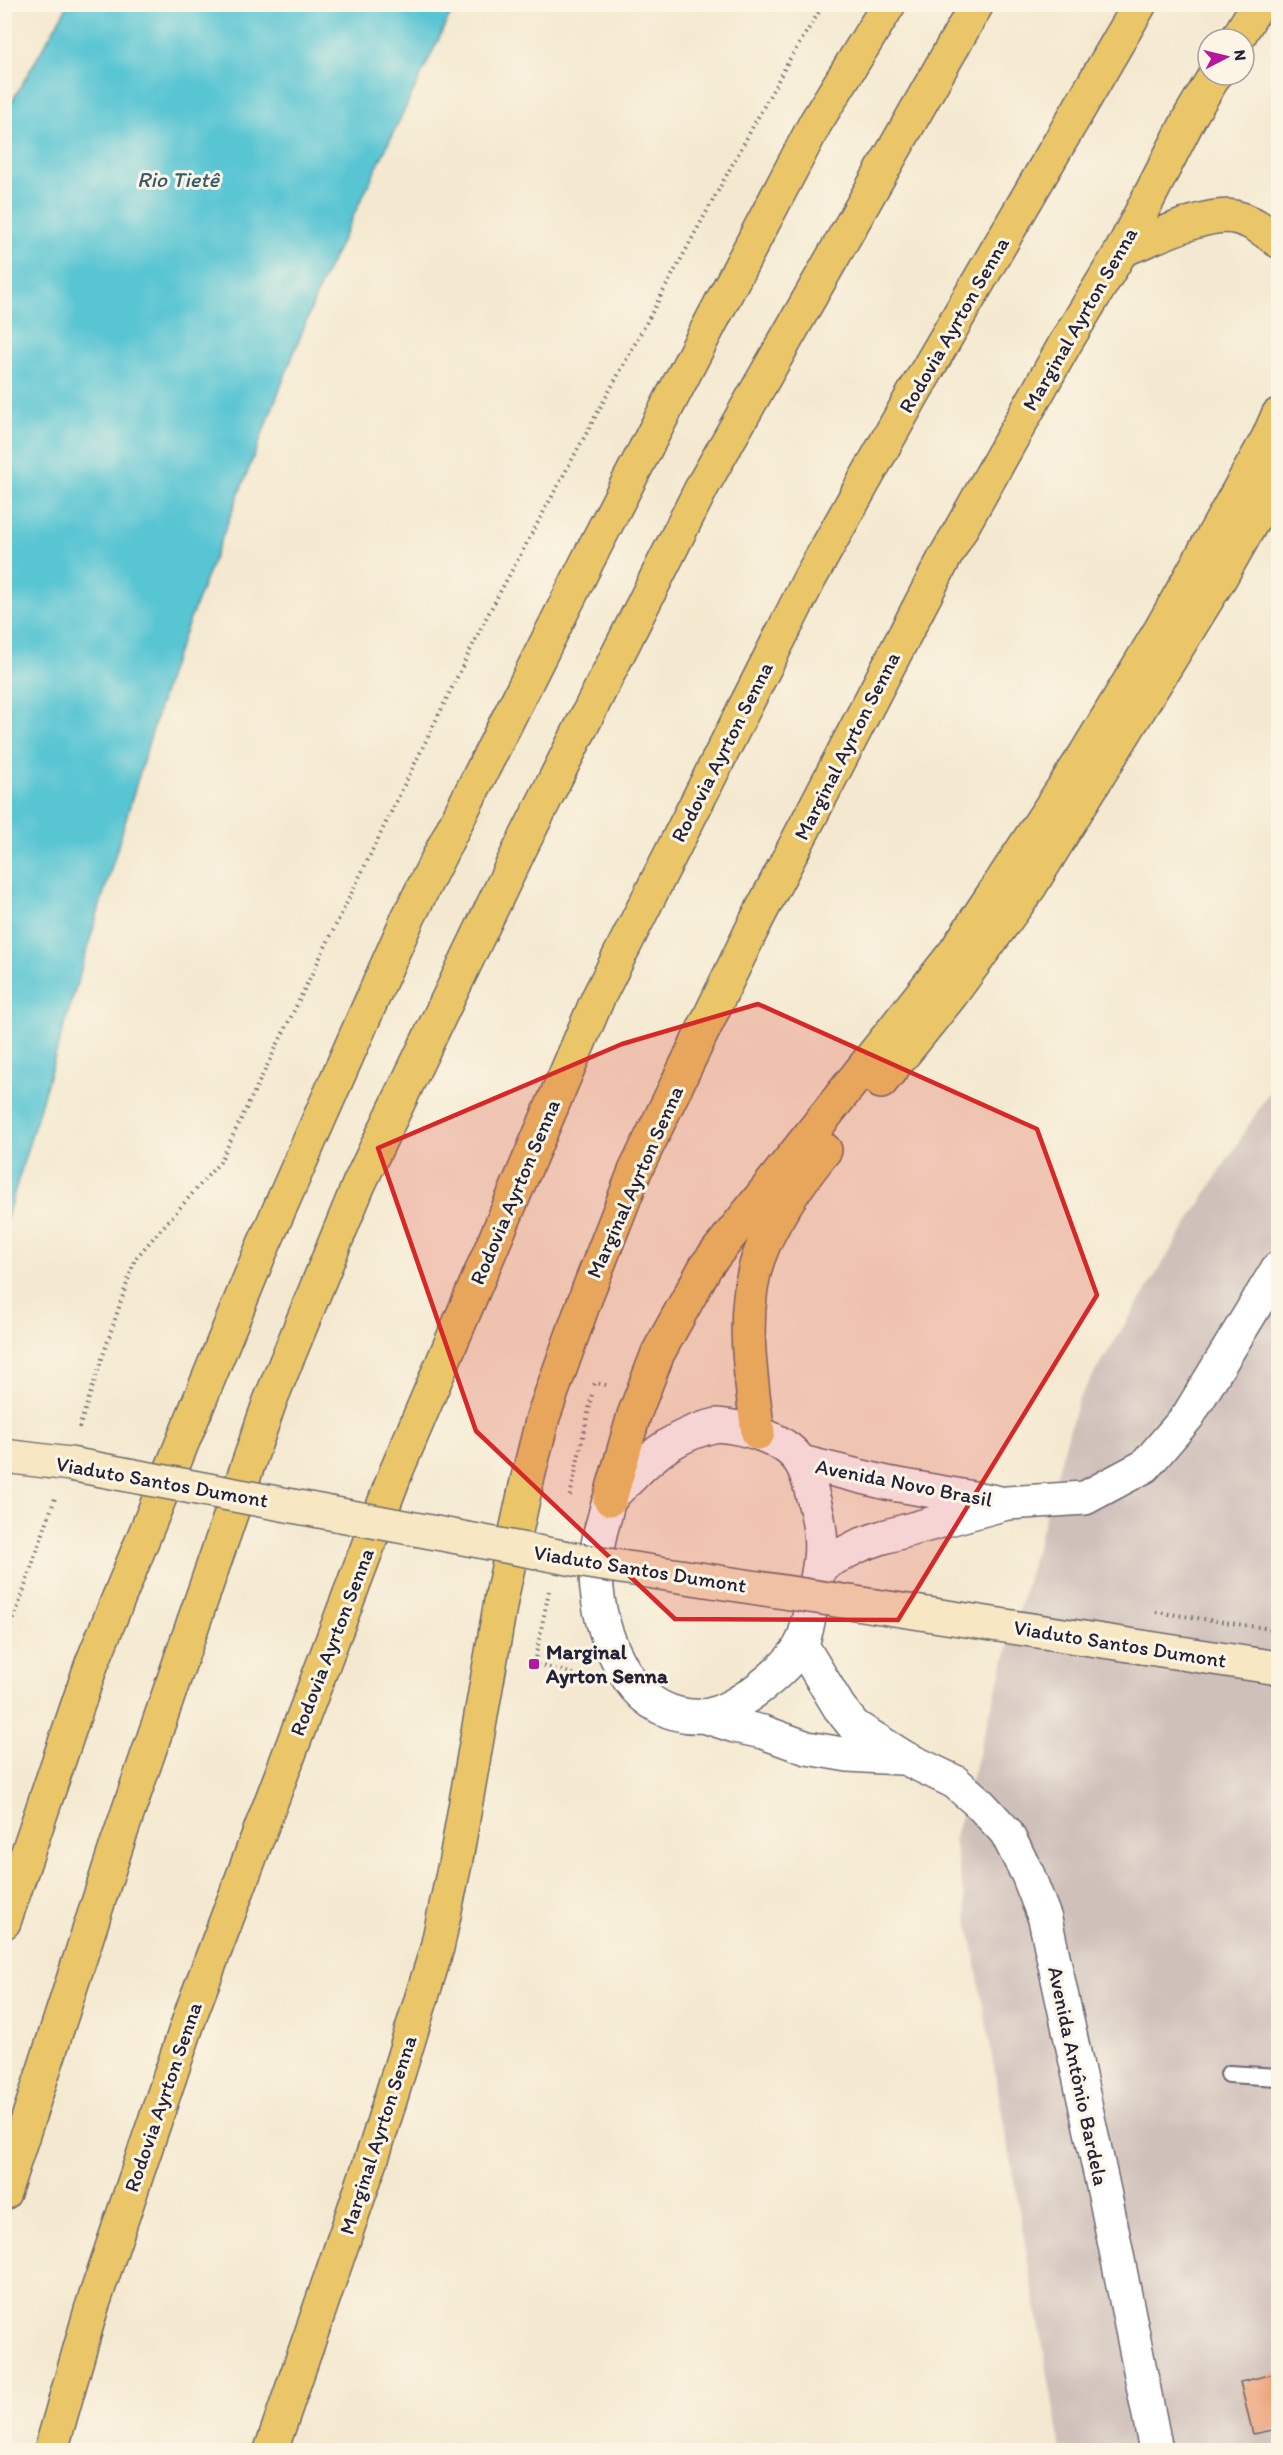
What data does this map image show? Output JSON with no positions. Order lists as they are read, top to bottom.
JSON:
{
  "streets": {
    "highway": ["Marginal Ayrton Senna", "Rodovia Ayrton Senna"],
    "main road": ["Viaduto Santos Dumont"],
    "street": ["Avenida Novo Brasil", "Avenida Antônio Bardela"]
  },
  "water": ["Rio Tietê"],
  "places": {
    "transit": ["Marginal Ayrton Senna"]
  },
  "north": "right"
}
